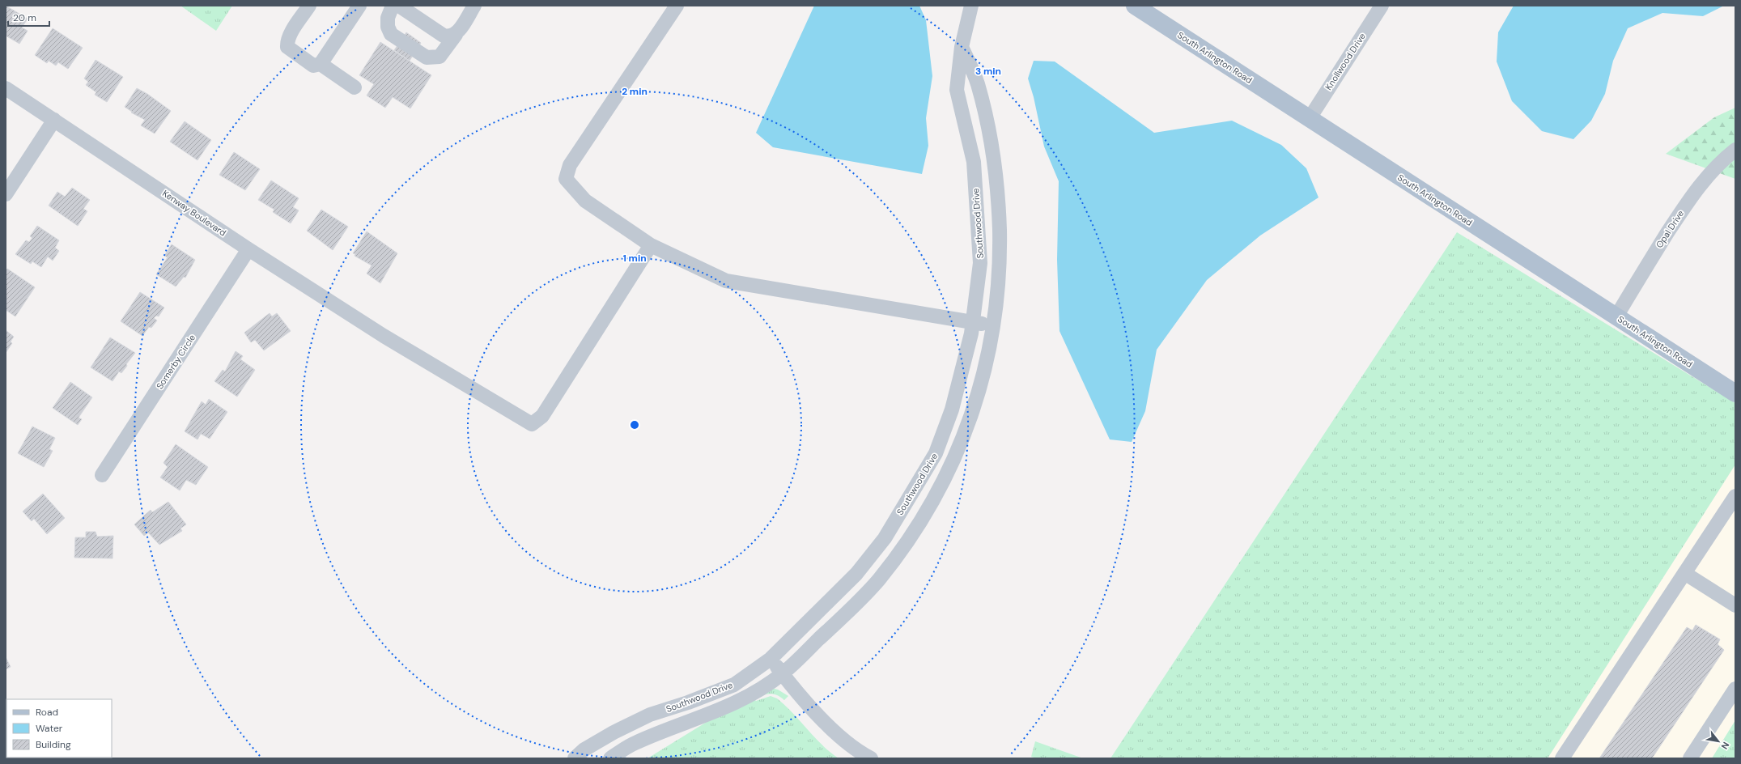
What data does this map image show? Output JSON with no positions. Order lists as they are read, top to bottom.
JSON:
{
  "streets": {
    "main road": ["South Arlington Road"],
    "street": [
      "Knollwood Drive",
      "Kenway Boulevard",
      "Southwood Drive",
      "Opal Drive",
      "Somerby Circle"
    ]
  },
  "crossings": [
    ["South Arlington Road", "Knollwood Drive"],
    ["South Arlington Road", "Opal Drive"],
    ["Kenway Boulevard", "Somerby Circle"]
  ],
  "legend": ["Road", "Water", "Building"],
  "scale_bar": "20 m",
  "north": "bottom right",
  "rings": ["3 min", "2 min", "1 min"]
}
